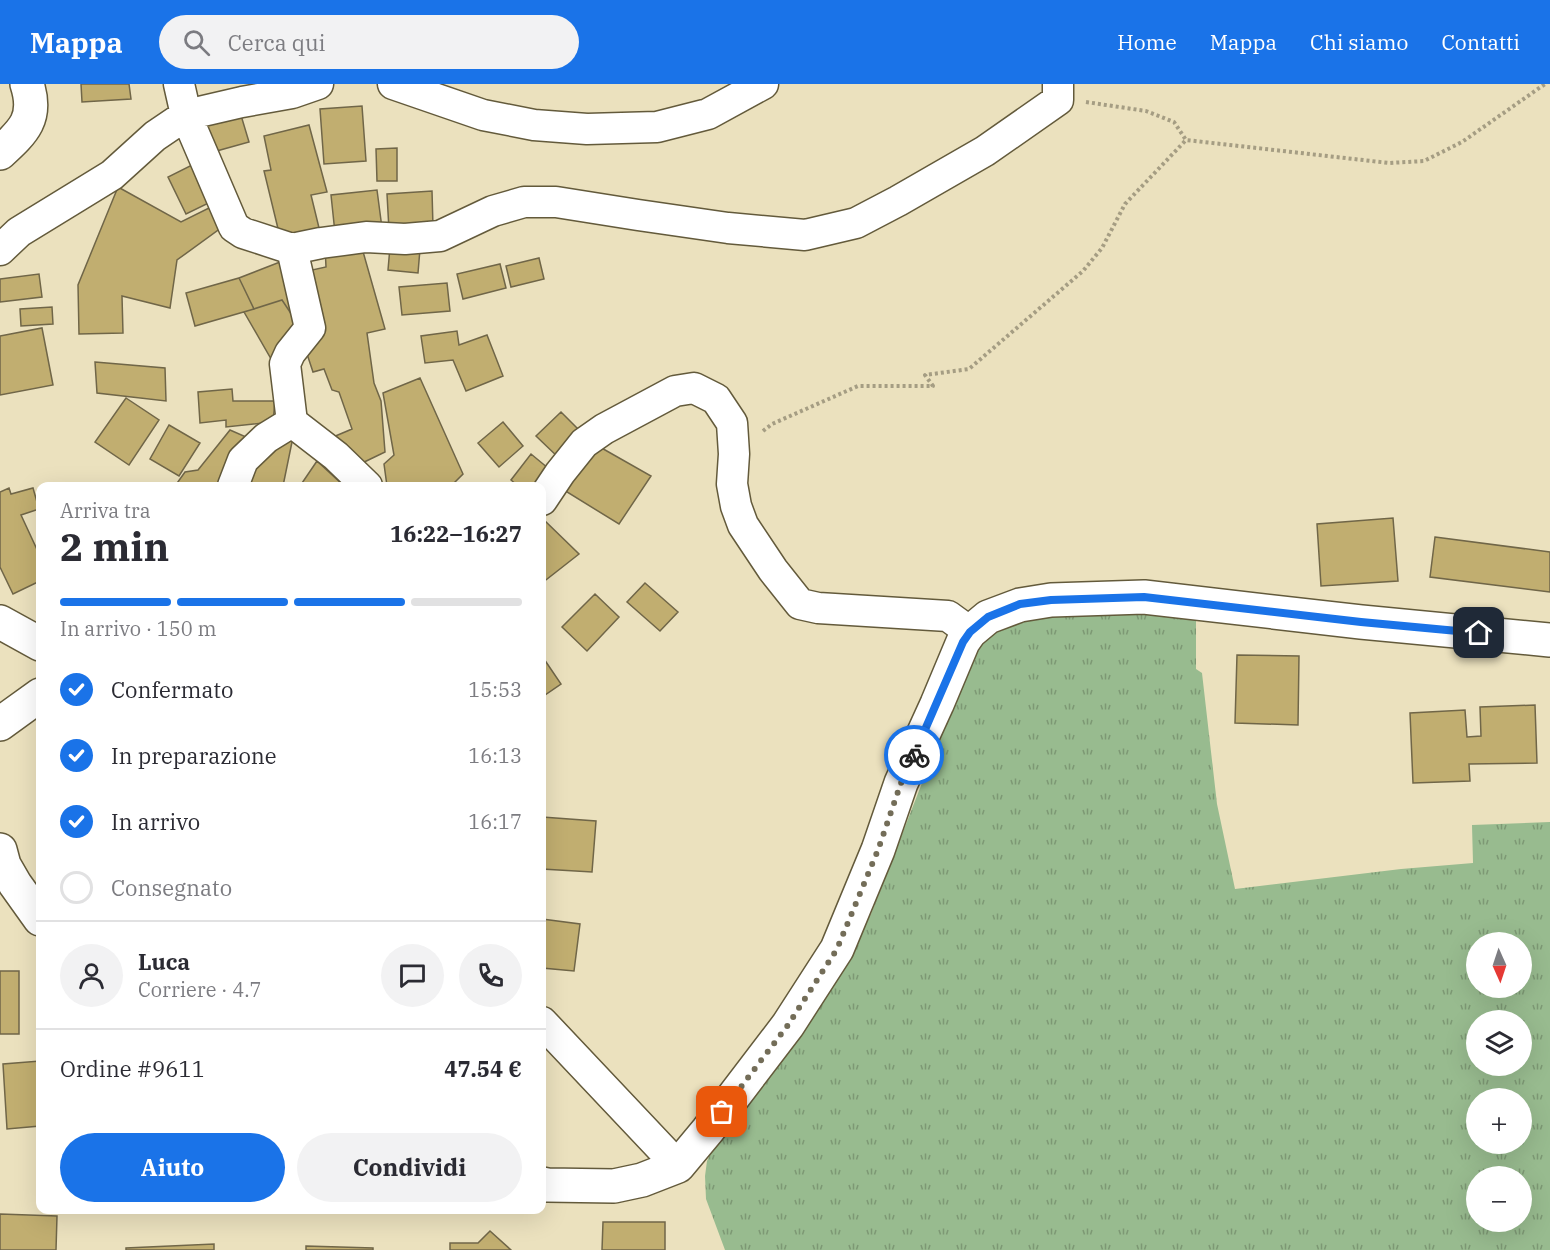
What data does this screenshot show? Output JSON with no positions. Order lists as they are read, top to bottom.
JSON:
{
  "north": "bottom",
  "page": {
    "header": "Mappa",
    "search": "Cerca qui",
    "nav": [
      "Home",
      "Mappa",
      "Chi siamo",
      "Contatti"
    ],
    "heading": ["2 min", "Arriva tra", "16:22–16:27"],
    "panel": [
      "Luca",
      "Corriere · 4.7",
      "Ordine #9611",
      "47.54 €"
    ],
    "bar": "In arrivo · 150 m",
    "list": [
      ["Confermato", "15:53"],
      ["In preparazione", "16:13"],
      ["In arrivo", "16:17"],
      "Consegnato"
    ],
    "map_buttons": ["+", "−"],
    "buttons": ["Aiuto", "Condividi"]
  }
}
